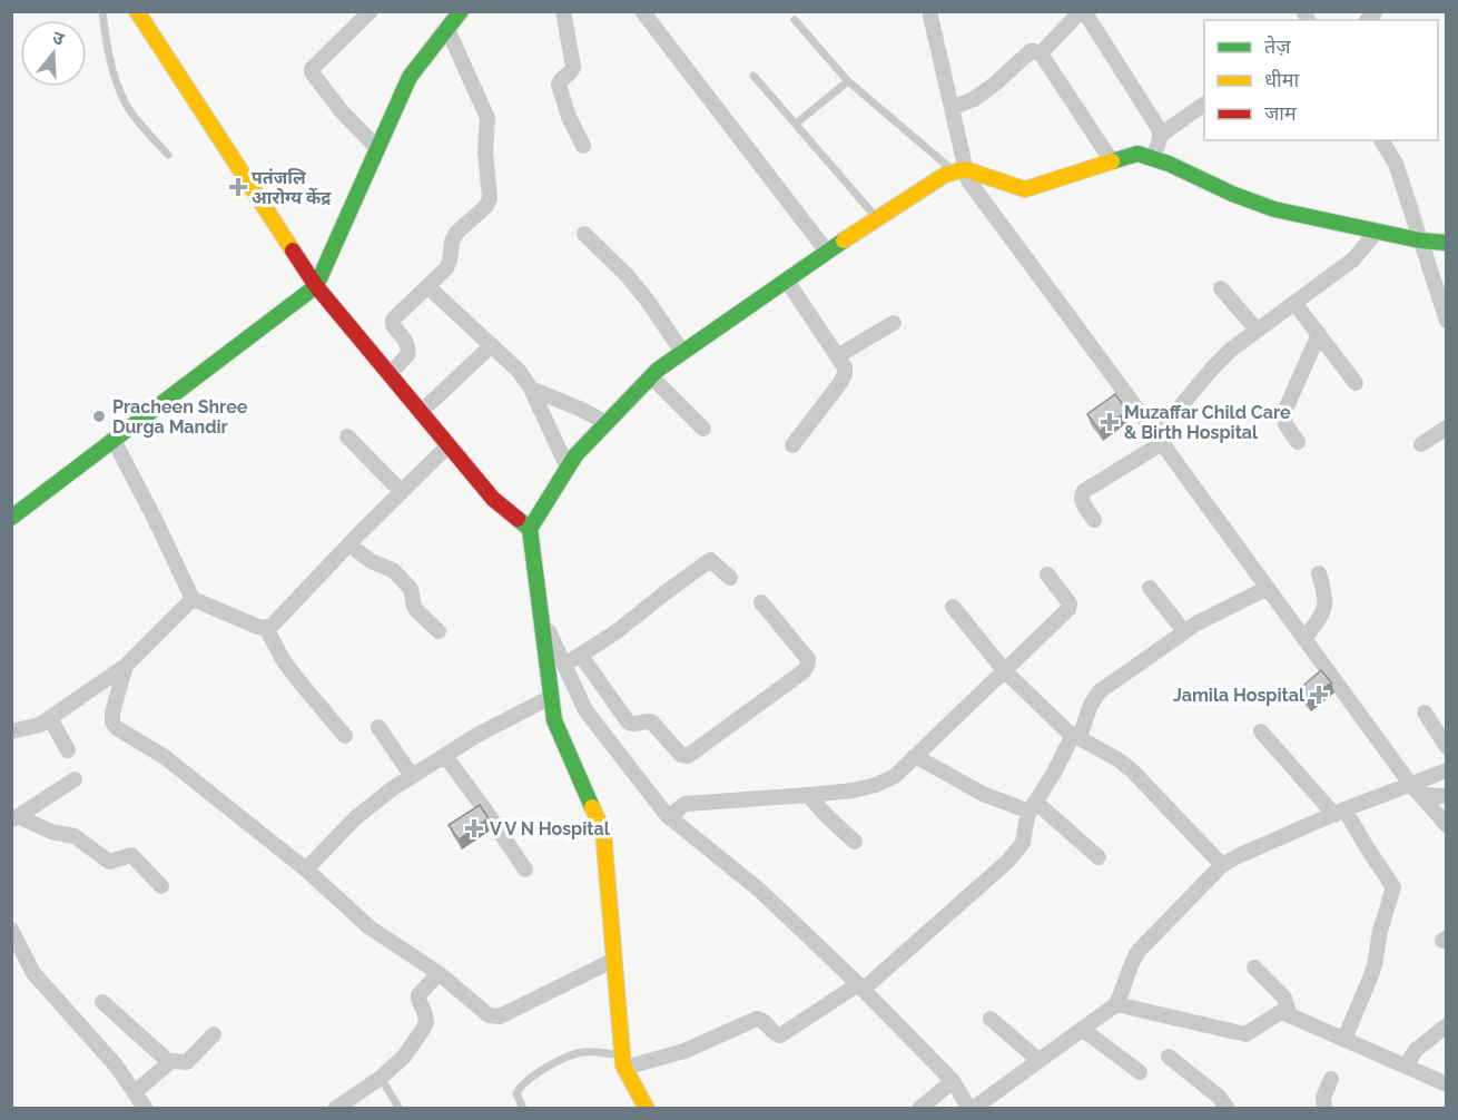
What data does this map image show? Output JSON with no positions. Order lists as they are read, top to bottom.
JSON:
{
  "places": {
    "health": [
      "पतंजलि आरोग्य केंद्र",
      "Muzaffar Child Care & Birth Hospital",
      "Jamila Hospital",
      "V V N Hospital"
    ],
    "other": ["Pracheen Shree Durga Mandir"]
  },
  "legend": ["तेज़", "धीमा", "जाम"],
  "north": "top"
}
